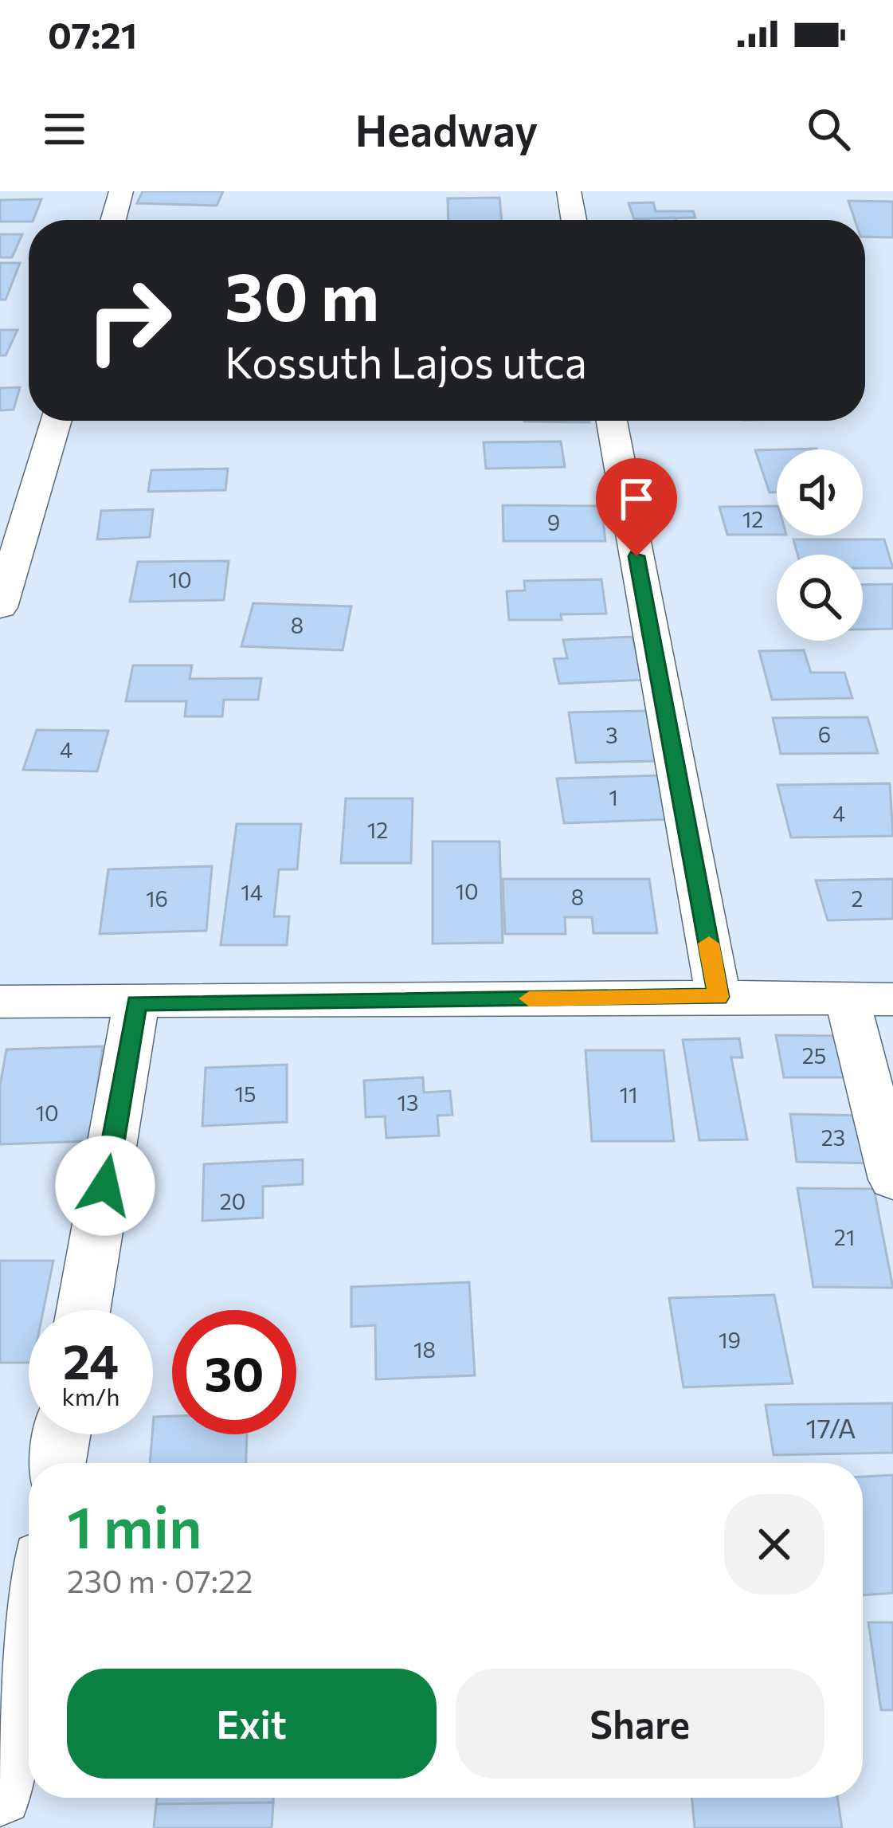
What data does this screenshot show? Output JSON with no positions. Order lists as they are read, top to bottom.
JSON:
{
  "house_numbers": [
    "12",
    "9",
    "10",
    "8",
    "6",
    "3",
    "4",
    "1",
    "4",
    "12",
    "10",
    "14",
    "8",
    "16",
    "2",
    "25",
    "15",
    "11",
    "13",
    "10",
    "23",
    "20",
    "21",
    "19",
    "18",
    "17/A"
  ],
  "page": {
    "status": "07:21",
    "header": "Headway",
    "turn": ["30 m", "Kossuth Lajos utca"],
    "speed": "24 km/h",
    "limit": "30",
    "heading": ["1 min", "230 m · 07:22"],
    "buttons": ["Exit", "Share"]
  }
}
